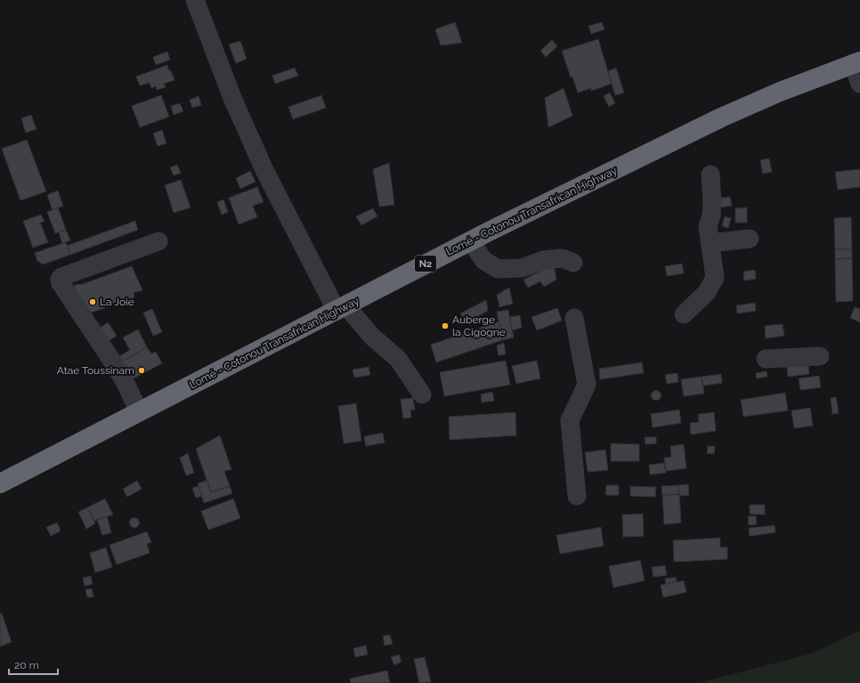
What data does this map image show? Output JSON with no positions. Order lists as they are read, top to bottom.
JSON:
{
  "streets": {
    "highway": ["Lomé - Cotonou Transafrican Highway", "N2"]
  },
  "places": ["La Joie", "Auberge la Cigogne", "Atae Toussinam"],
  "scale_bar": "20 m"
}
